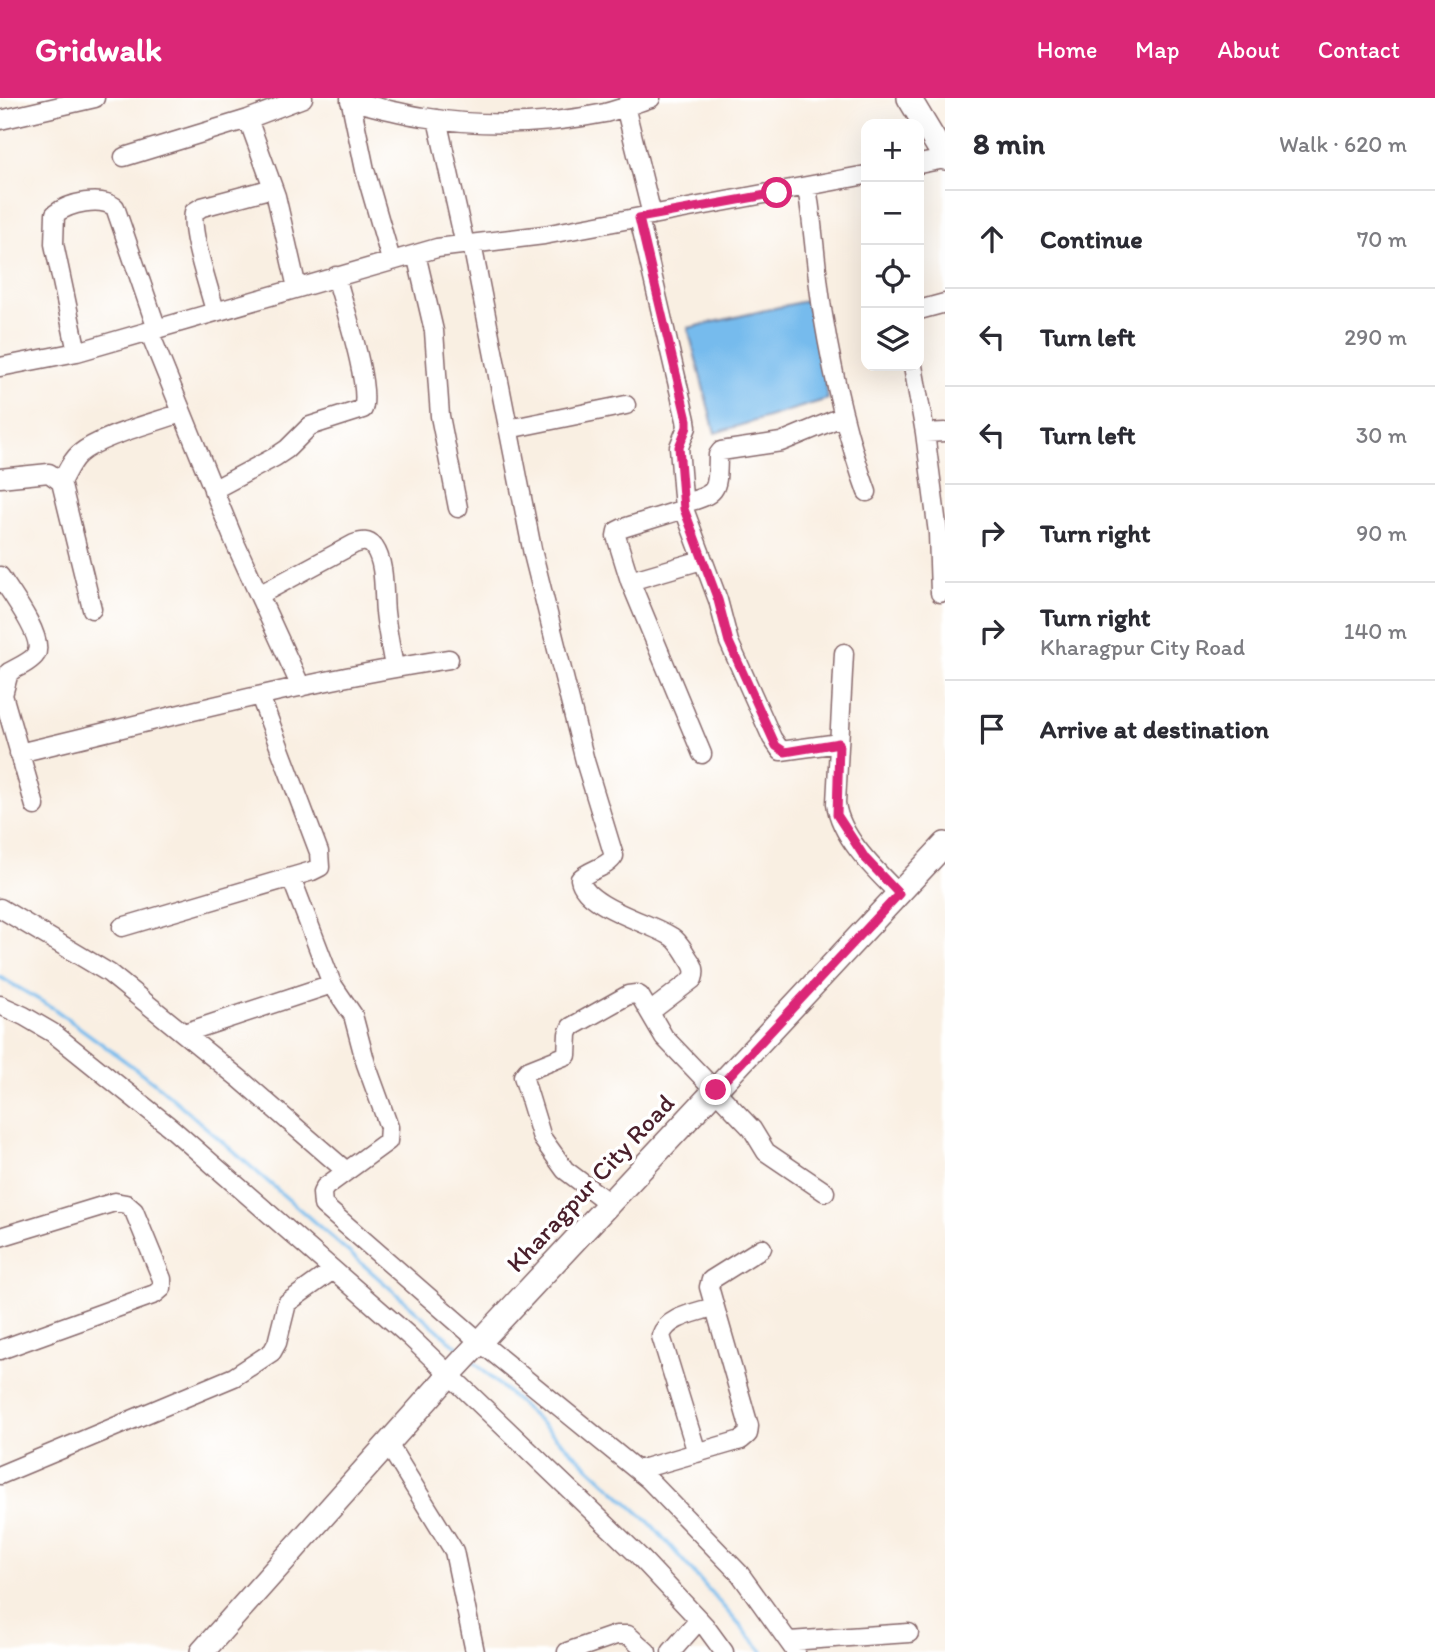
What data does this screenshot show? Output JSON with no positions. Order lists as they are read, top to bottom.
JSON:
{
  "streets": {
    "main road": ["Kharagpur City Road"]
  },
  "page": {
    "header": "Gridwalk",
    "nav": [
      "Home",
      "Map",
      "About",
      "Contact"
    ],
    "heading": ["8 min", "Walk · 620 m"],
    "map_buttons": ["+", "−"],
    "list": [
      ["Continue", "70 m"],
      ["Turn left", "290 m"],
      ["Turn left", "30 m"],
      ["Turn right", "90 m"],
      ["Turn right", "Kharagpur City Road", "140 m"],
      "Arrive at destination"
    ]
  }
}
